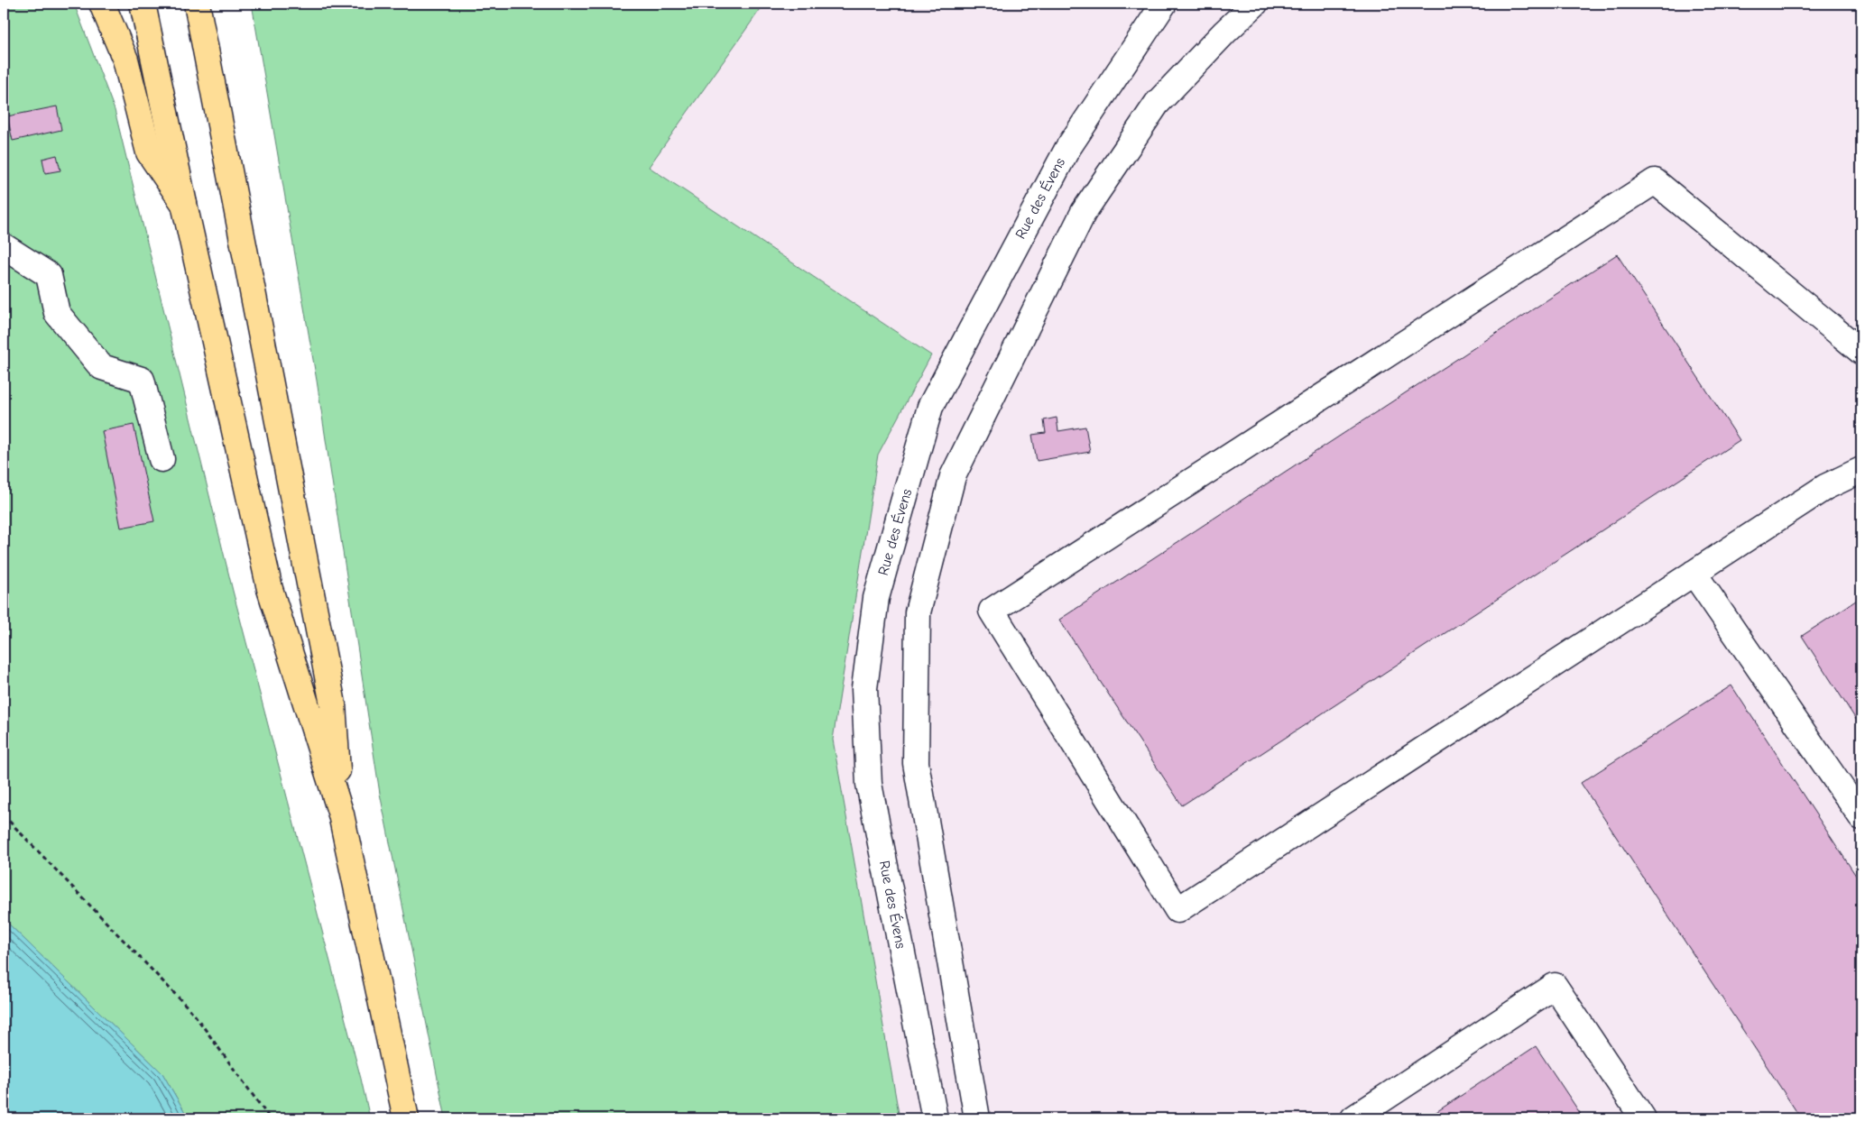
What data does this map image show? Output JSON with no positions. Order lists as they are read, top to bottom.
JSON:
{
  "streets": {
    "street": ["Rue des Évens"]
  }
}
